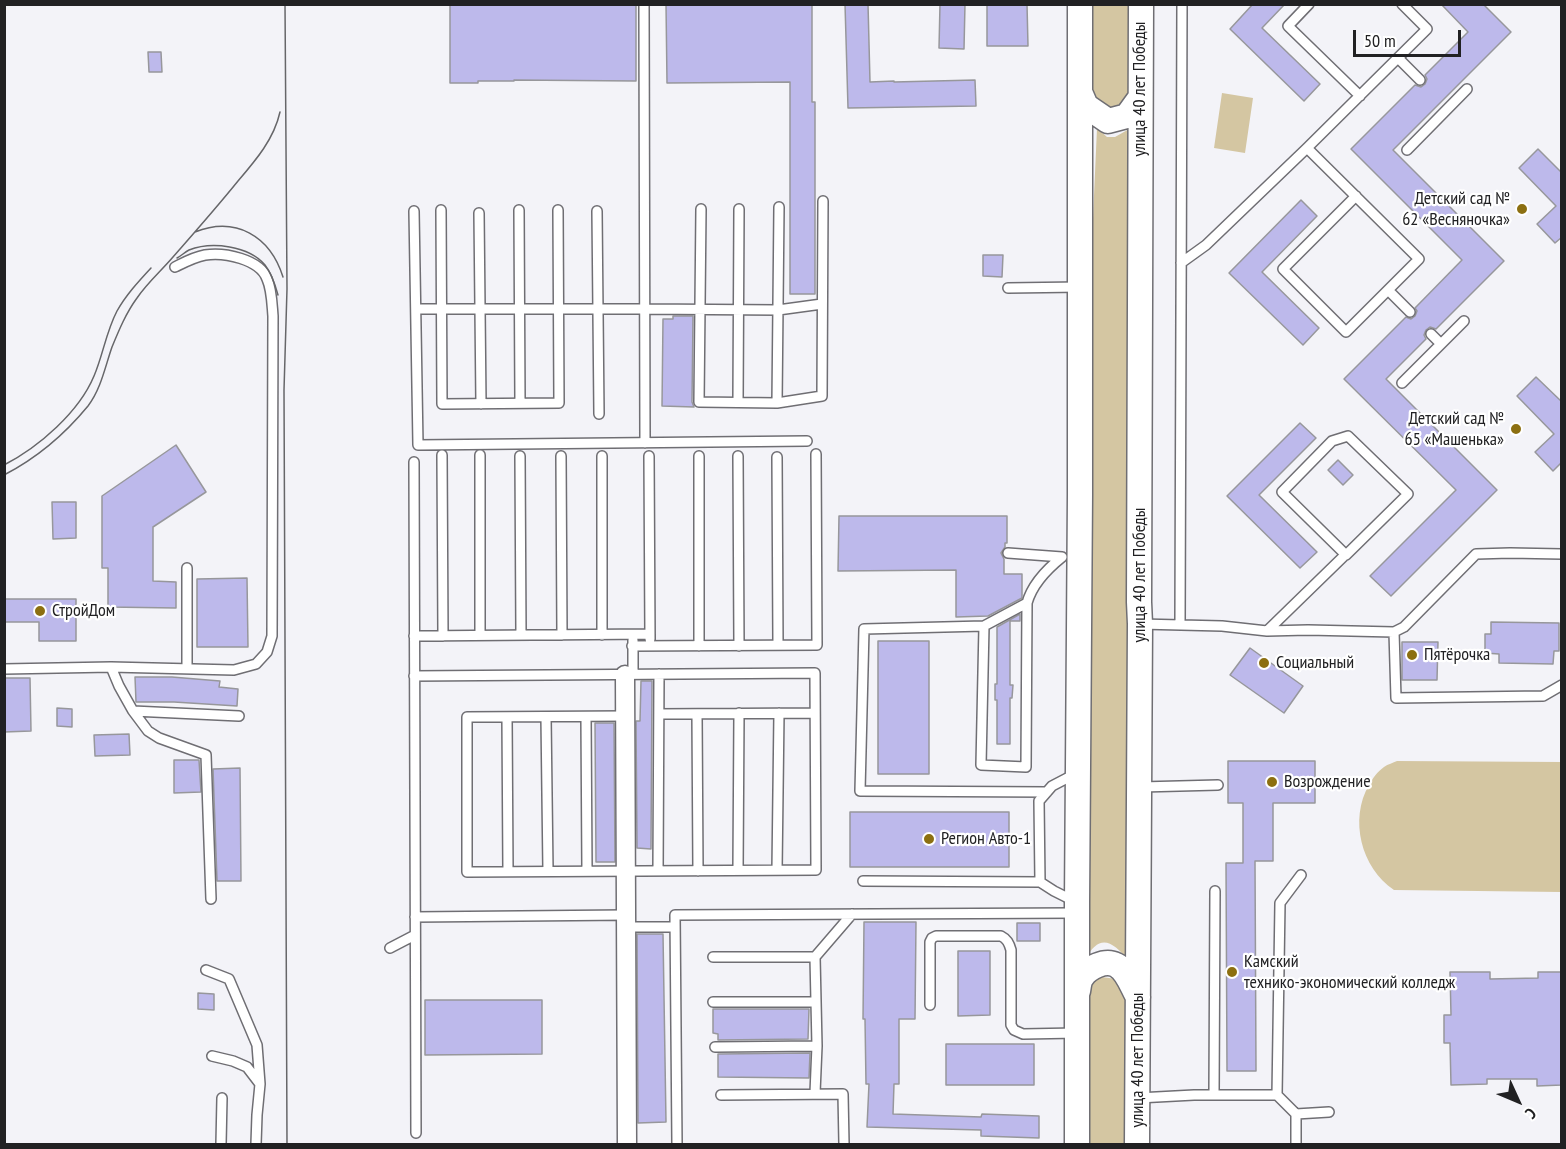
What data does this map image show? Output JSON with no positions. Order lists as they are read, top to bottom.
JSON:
{
  "streets": {
    "street": ["улица 40 лет Победы"]
  },
  "places": [
    "Детский сад № 62 «Весняночка»",
    "Детский сад № 65 «Машенька»",
    "СтройДом",
    "Пятёрочка",
    "Социальный",
    "Возрождение",
    "Регион Авто-1",
    "Камский технико-экономический колледж"
  ],
  "scale_bar": "50 m",
  "north": "bottom right"
}
